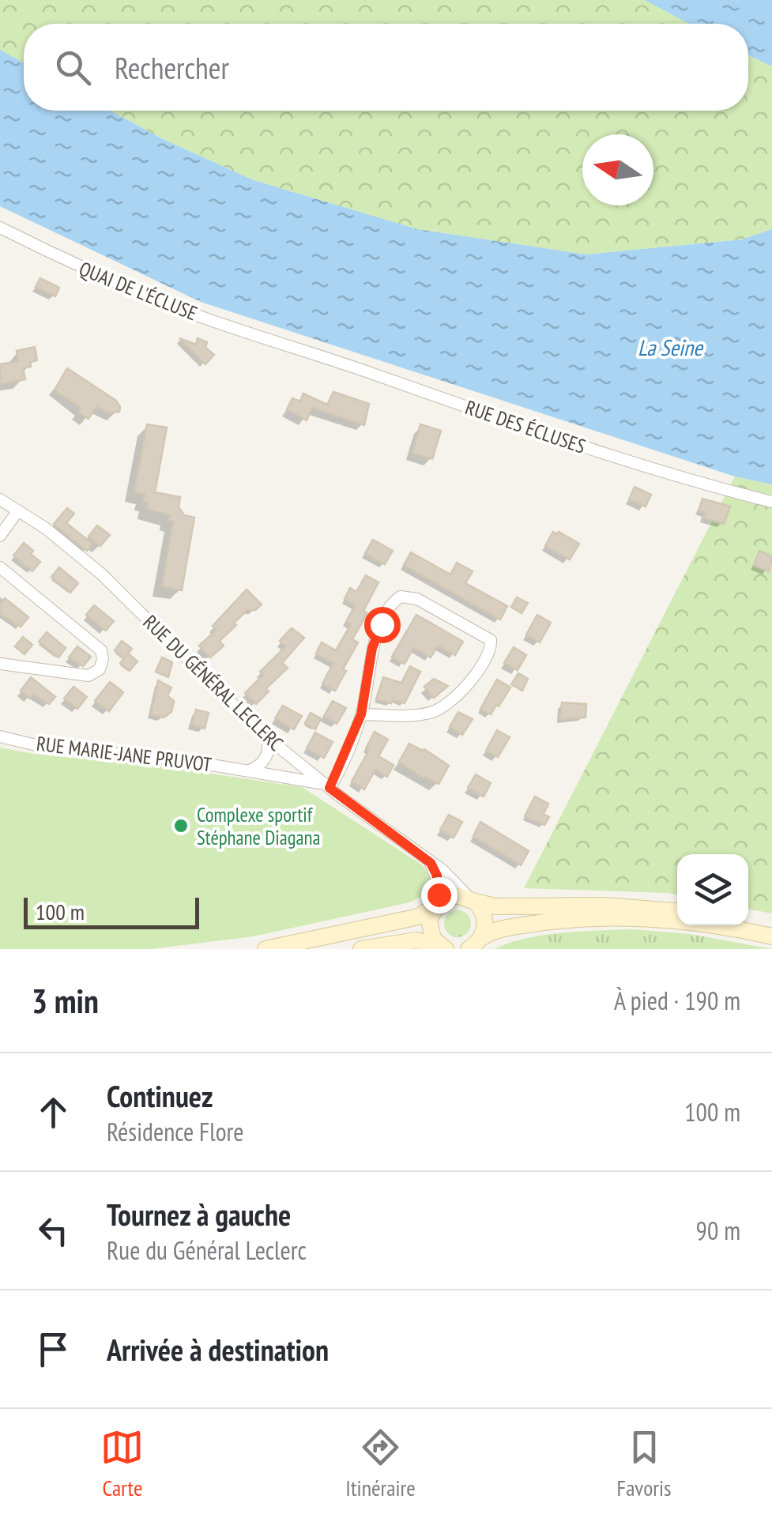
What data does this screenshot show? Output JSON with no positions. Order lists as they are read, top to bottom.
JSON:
{
  "streets": {
    "street": [
      "QUAI DE L'ÉCLUSE",
      "RUE DES ÉCLUSES",
      "RUE DU GÉNÉRAL LECLERC",
      "RUE MARIE-JANE PRUVOT"
    ]
  },
  "crossings": [
    ["QUAI DE L'ÉCLUSE", "RUE DES ÉCLUSES"],
    ["RUE DU GÉNÉRAL LECLERC", "RUE MARIE-JANE PRUVOT"]
  ],
  "water": ["La Seine"],
  "places": ["Complexe sportif Stéphane Diagana"],
  "scale_bar": "100 m",
  "north": "left",
  "page": {
    "search": "Rechercher",
    "scale": "100 m",
    "heading": ["3 min", "À pied · 190 m"],
    "list": [
      ["Continuez", "Résidence Flore", "100 m"],
      ["Tournez à gauche", "Rue du Général Leclerc", "90 m"],
      "Arrivée à destination"
    ],
    "nav": ["Carte", "Itinéraire", "Favoris"]
  }
}
